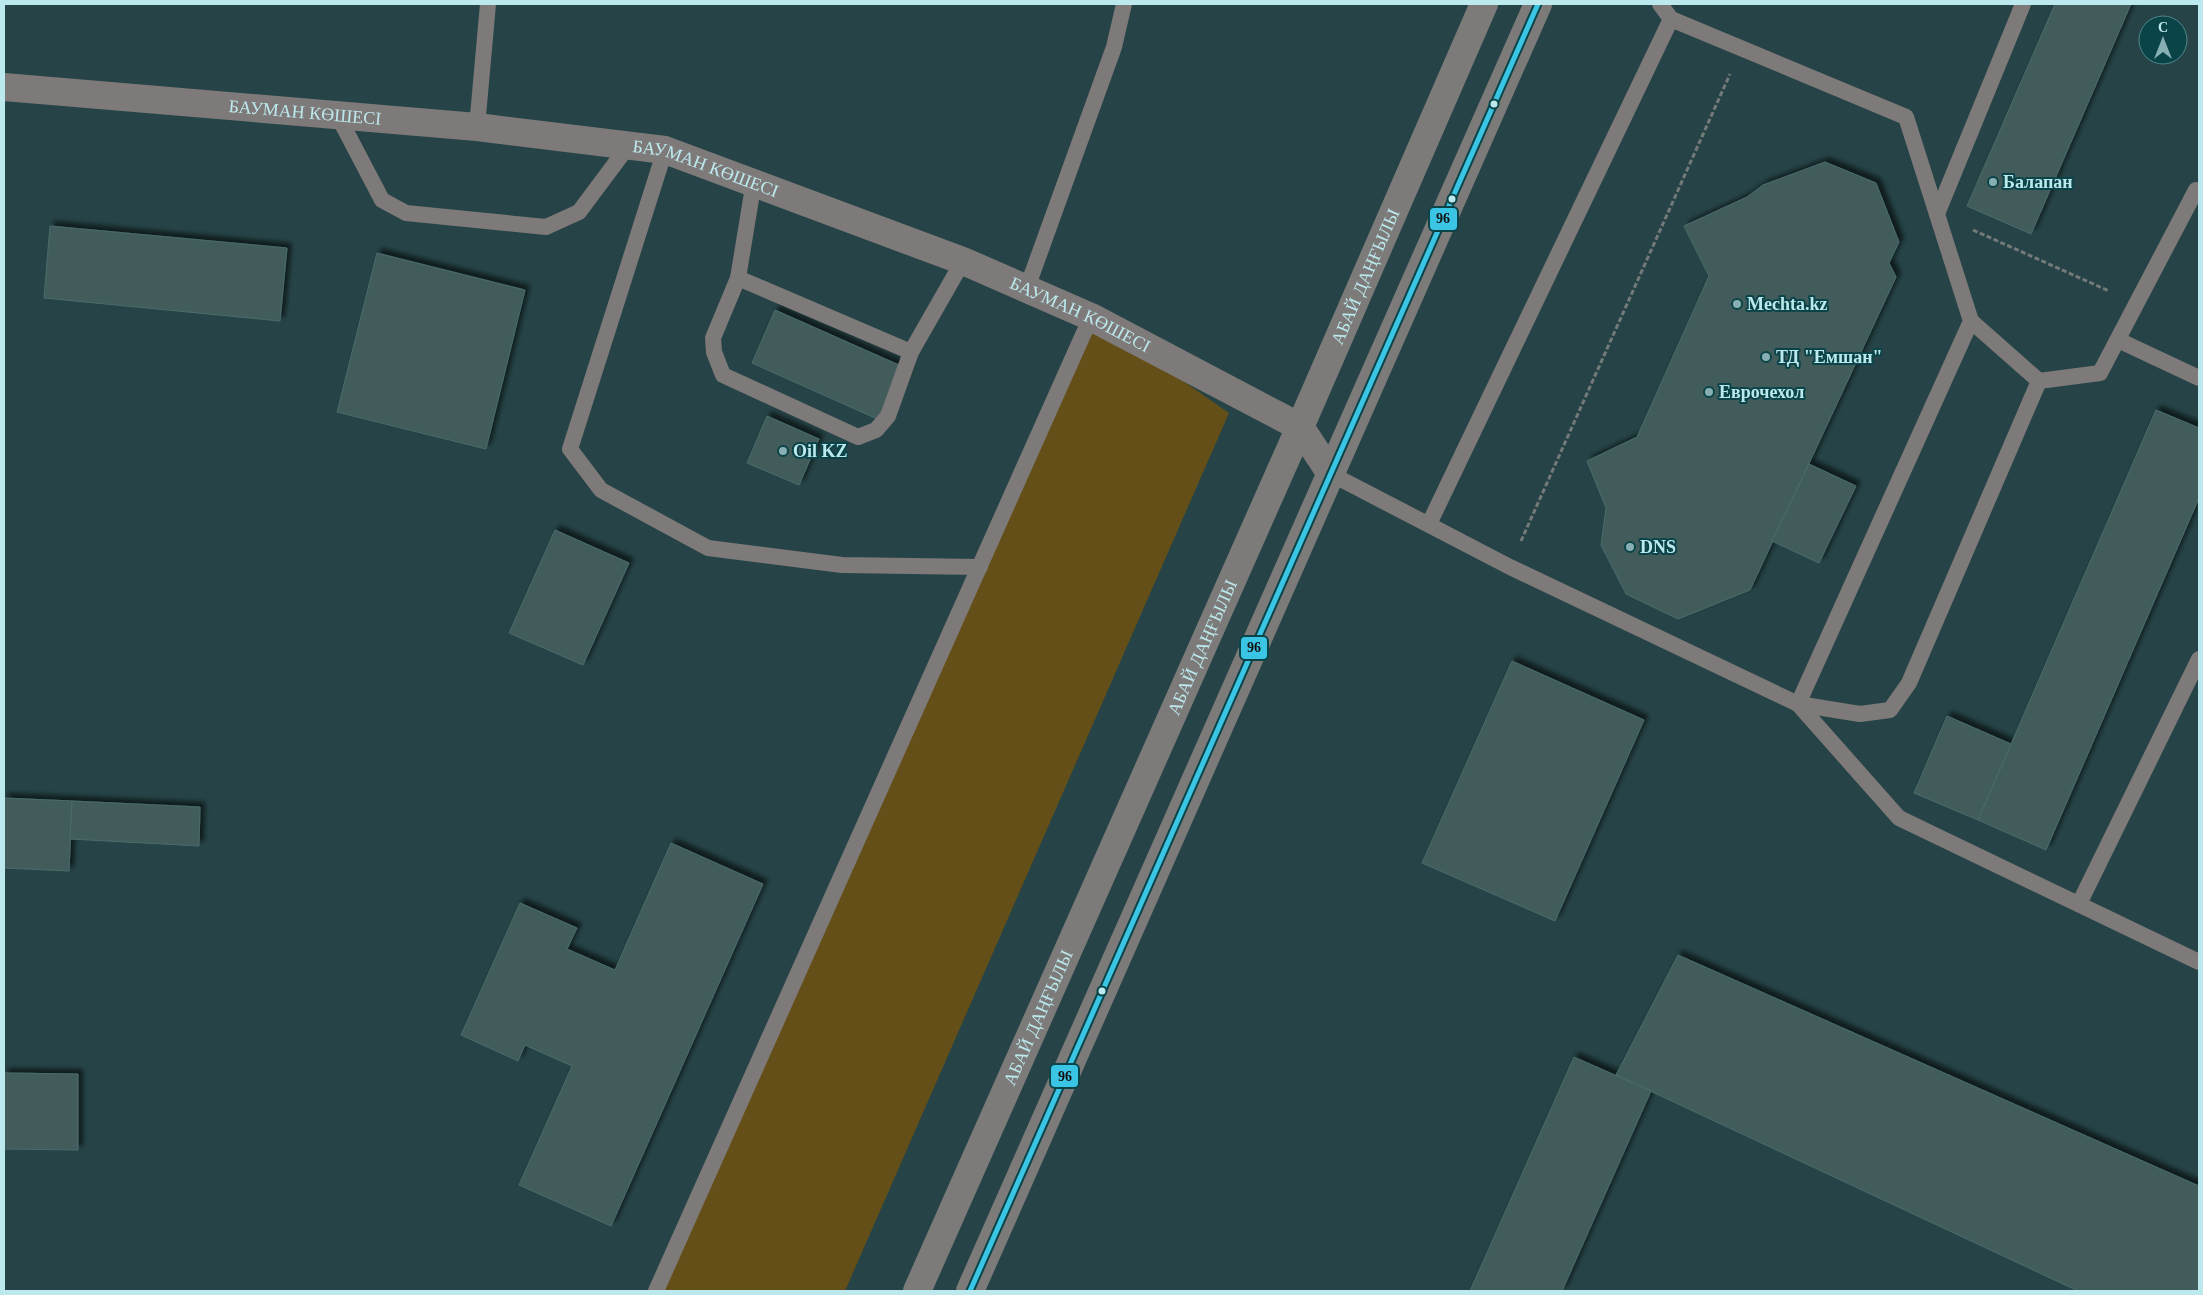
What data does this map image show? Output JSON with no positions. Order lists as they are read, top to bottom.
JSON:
{
  "streets": {
    "main road": ["АБАЙ ДАҢҒЫЛЫ"],
    "street": ["БАУМАН КӨШЕСІ"]
  },
  "crossings": [
    ["БАУМАН КӨШЕСІ", "АБАЙ ДАҢҒЫЛЫ"]
  ],
  "places": [
    "Балапан",
    "Mechta.kz",
    "ТД \"Емшан\"",
    "Еврочехол",
    "Oil KZ",
    "DNS"
  ],
  "lines": ["transit line 96"],
  "north": "top"
}
